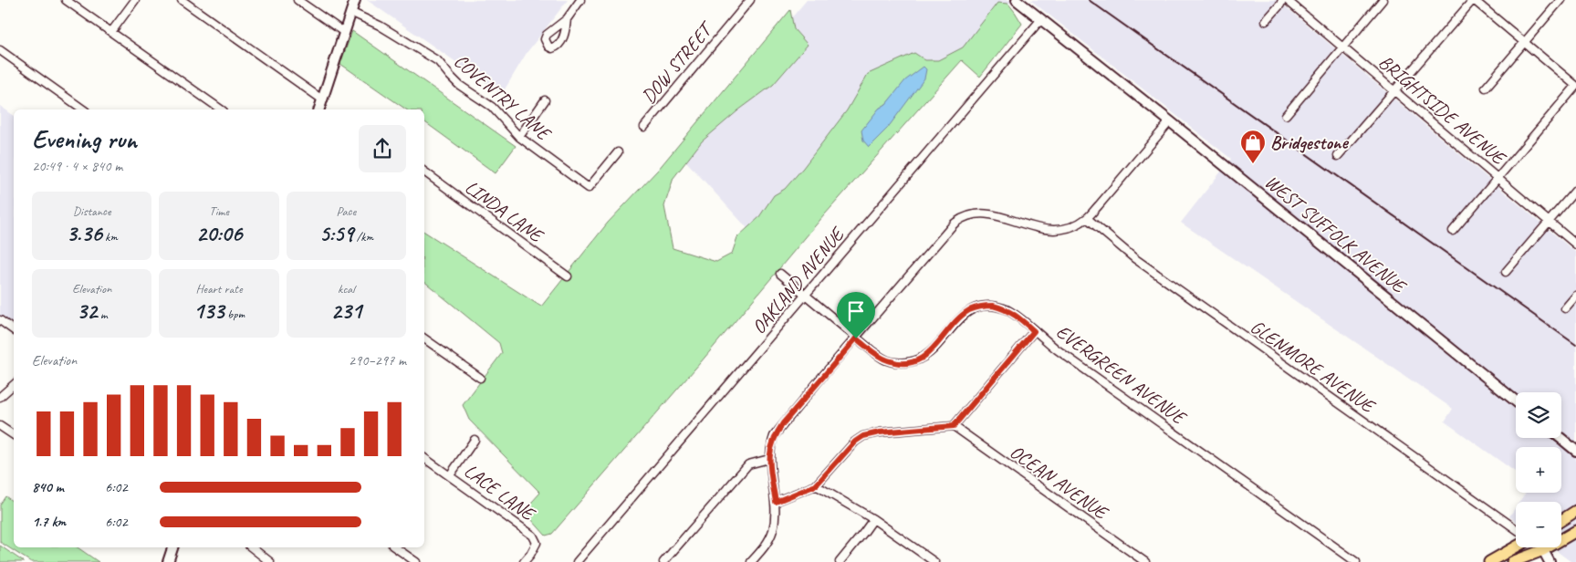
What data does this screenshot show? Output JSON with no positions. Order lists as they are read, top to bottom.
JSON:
{
  "streets": {
    "main road": ["WEST SUFFOLK AVENUE"],
    "street": [
      "DOW STREET",
      "COVENTRY LANE",
      "BRIGHTSIDE AVENUE",
      "LINDA LANE",
      "OAKLAND AVENUE",
      "GLENMORE AVENUE",
      "EVERGREEN AVENUE",
      "OCEAN AVENUE",
      "LACE LANE"
    ]
  },
  "crossings": [
    ["WEST SUFFOLK AVENUE", "OAKLAND AVENUE"],
    ["OAKLAND AVENUE", "EVERGREEN AVENUE"]
  ],
  "places": {
    "shop": ["Bridgestone"]
  },
  "page": {
    "heading": ["Evening run", "20:49 · 4 × 840 m"],
    "stats": [
      ["Distance", "3.36 km"],
      ["Time", "20:06"],
      ["Pace", "5:59 /km"],
      ["Elevation", "32 m"],
      ["Heart rate", "133 bpm"],
      ["kcal", "231"]
    ],
    "chart": ["Elevation", "290–297 m"],
    "map_buttons": ["+", "−"],
    "list": [
      {
        "name": "840 m",
        "note": "6:02"
      },
      {
        "name": "1.7 km",
        "note": "6:02"
      }
    ]
  }
}
